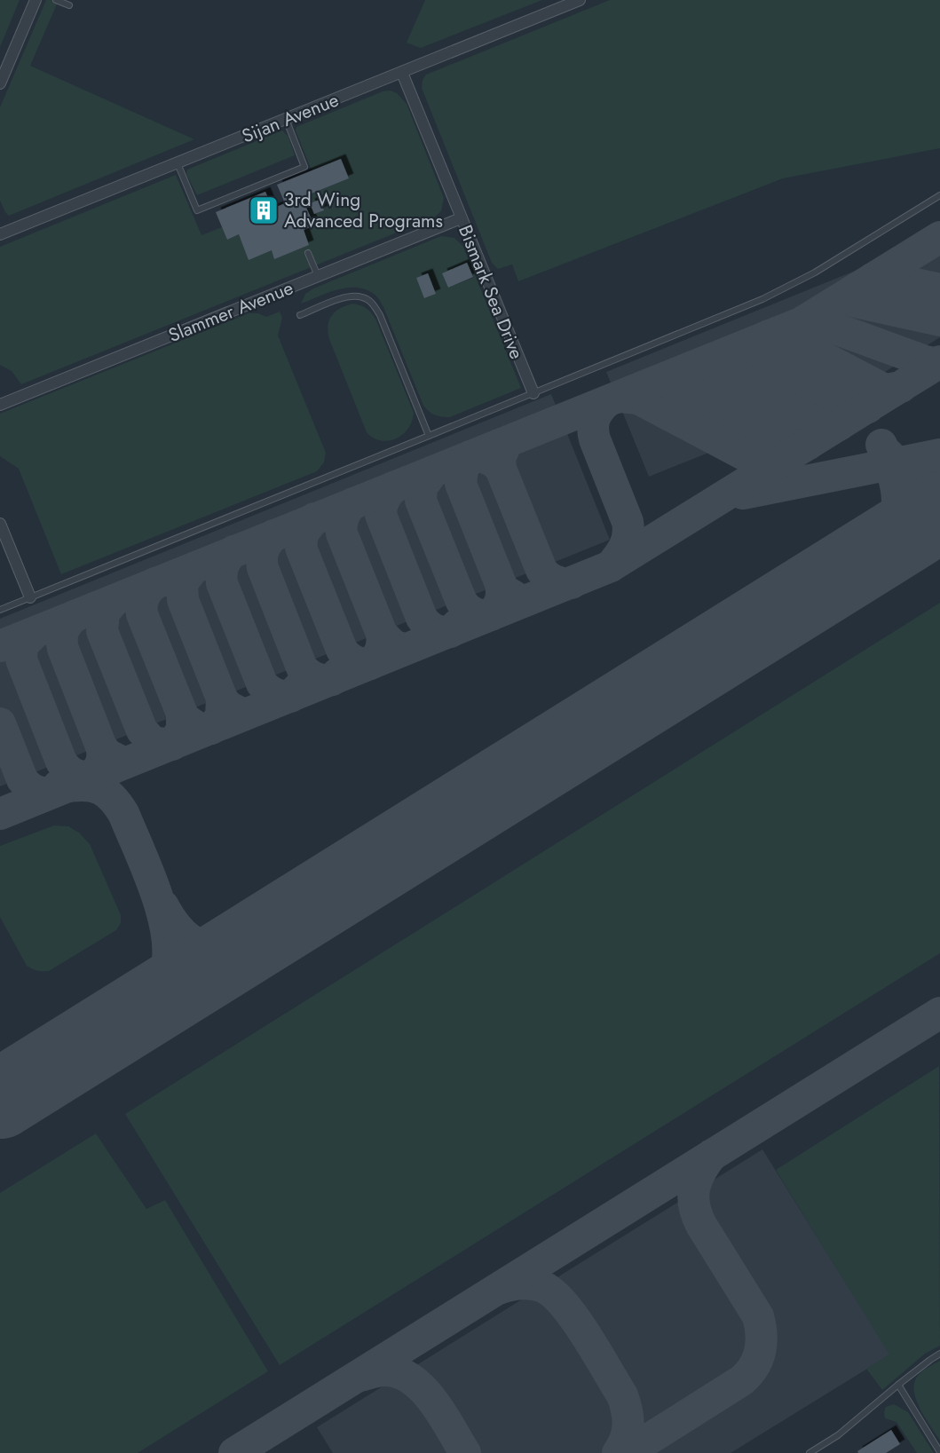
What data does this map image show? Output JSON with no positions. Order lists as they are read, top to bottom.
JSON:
{
  "streets": {
    "street": ["Sijan Avenue", "Bismark Sea Drive", "Slammer Avenue"]
  },
  "crossings": [
    ["Sijan Avenue", "Bismark Sea Drive"],
    ["Bismark Sea Drive", "Slammer Avenue"]
  ],
  "places": {
    "building": ["3rd Wing Advanced Programs"]
  }
}
